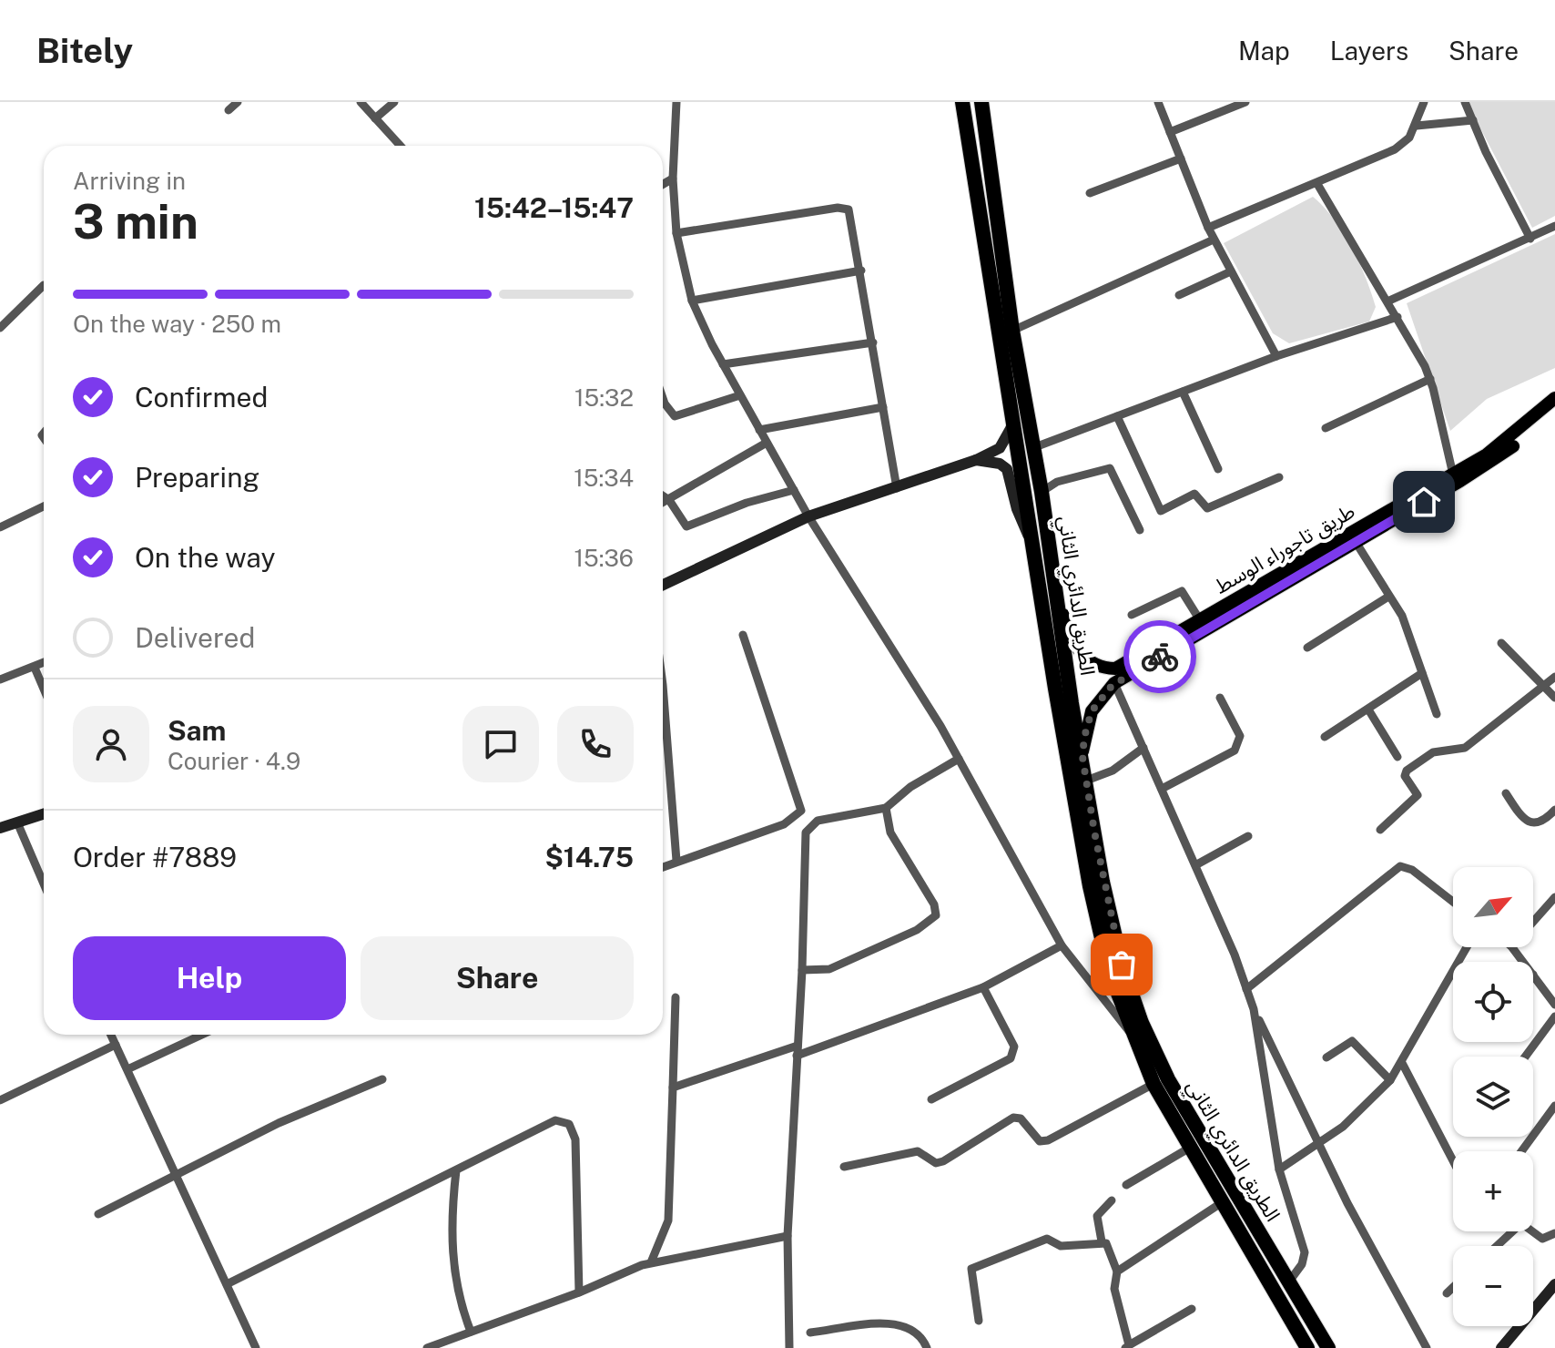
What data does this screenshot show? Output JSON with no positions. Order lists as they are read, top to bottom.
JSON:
{
  "streets": {
    "highway": ["الطريق الدائري الثاني"],
    "main road": ["طريق تاجوراء الوسط"]
  },
  "crossings": [
    ["طريق تاجوراء الوسط", "الطريق الدائري الثاني"]
  ],
  "north": "top right",
  "page": {
    "header": "Bitely",
    "nav": ["Map", "Layers", "Share"],
    "heading": ["3 min", "Arriving in", "15:42–15:47"],
    "panel": [
      "Sam",
      "Courier · 4.9",
      "Order #7889",
      "$14.75"
    ],
    "bar": "On the way · 250 m",
    "list": [
      ["Confirmed", "15:32"],
      ["Preparing", "15:34"],
      ["On the way", "15:36"],
      "Delivered"
    ],
    "map_buttons": ["+", "−"],
    "buttons": ["Help", "Share"]
  }
}
